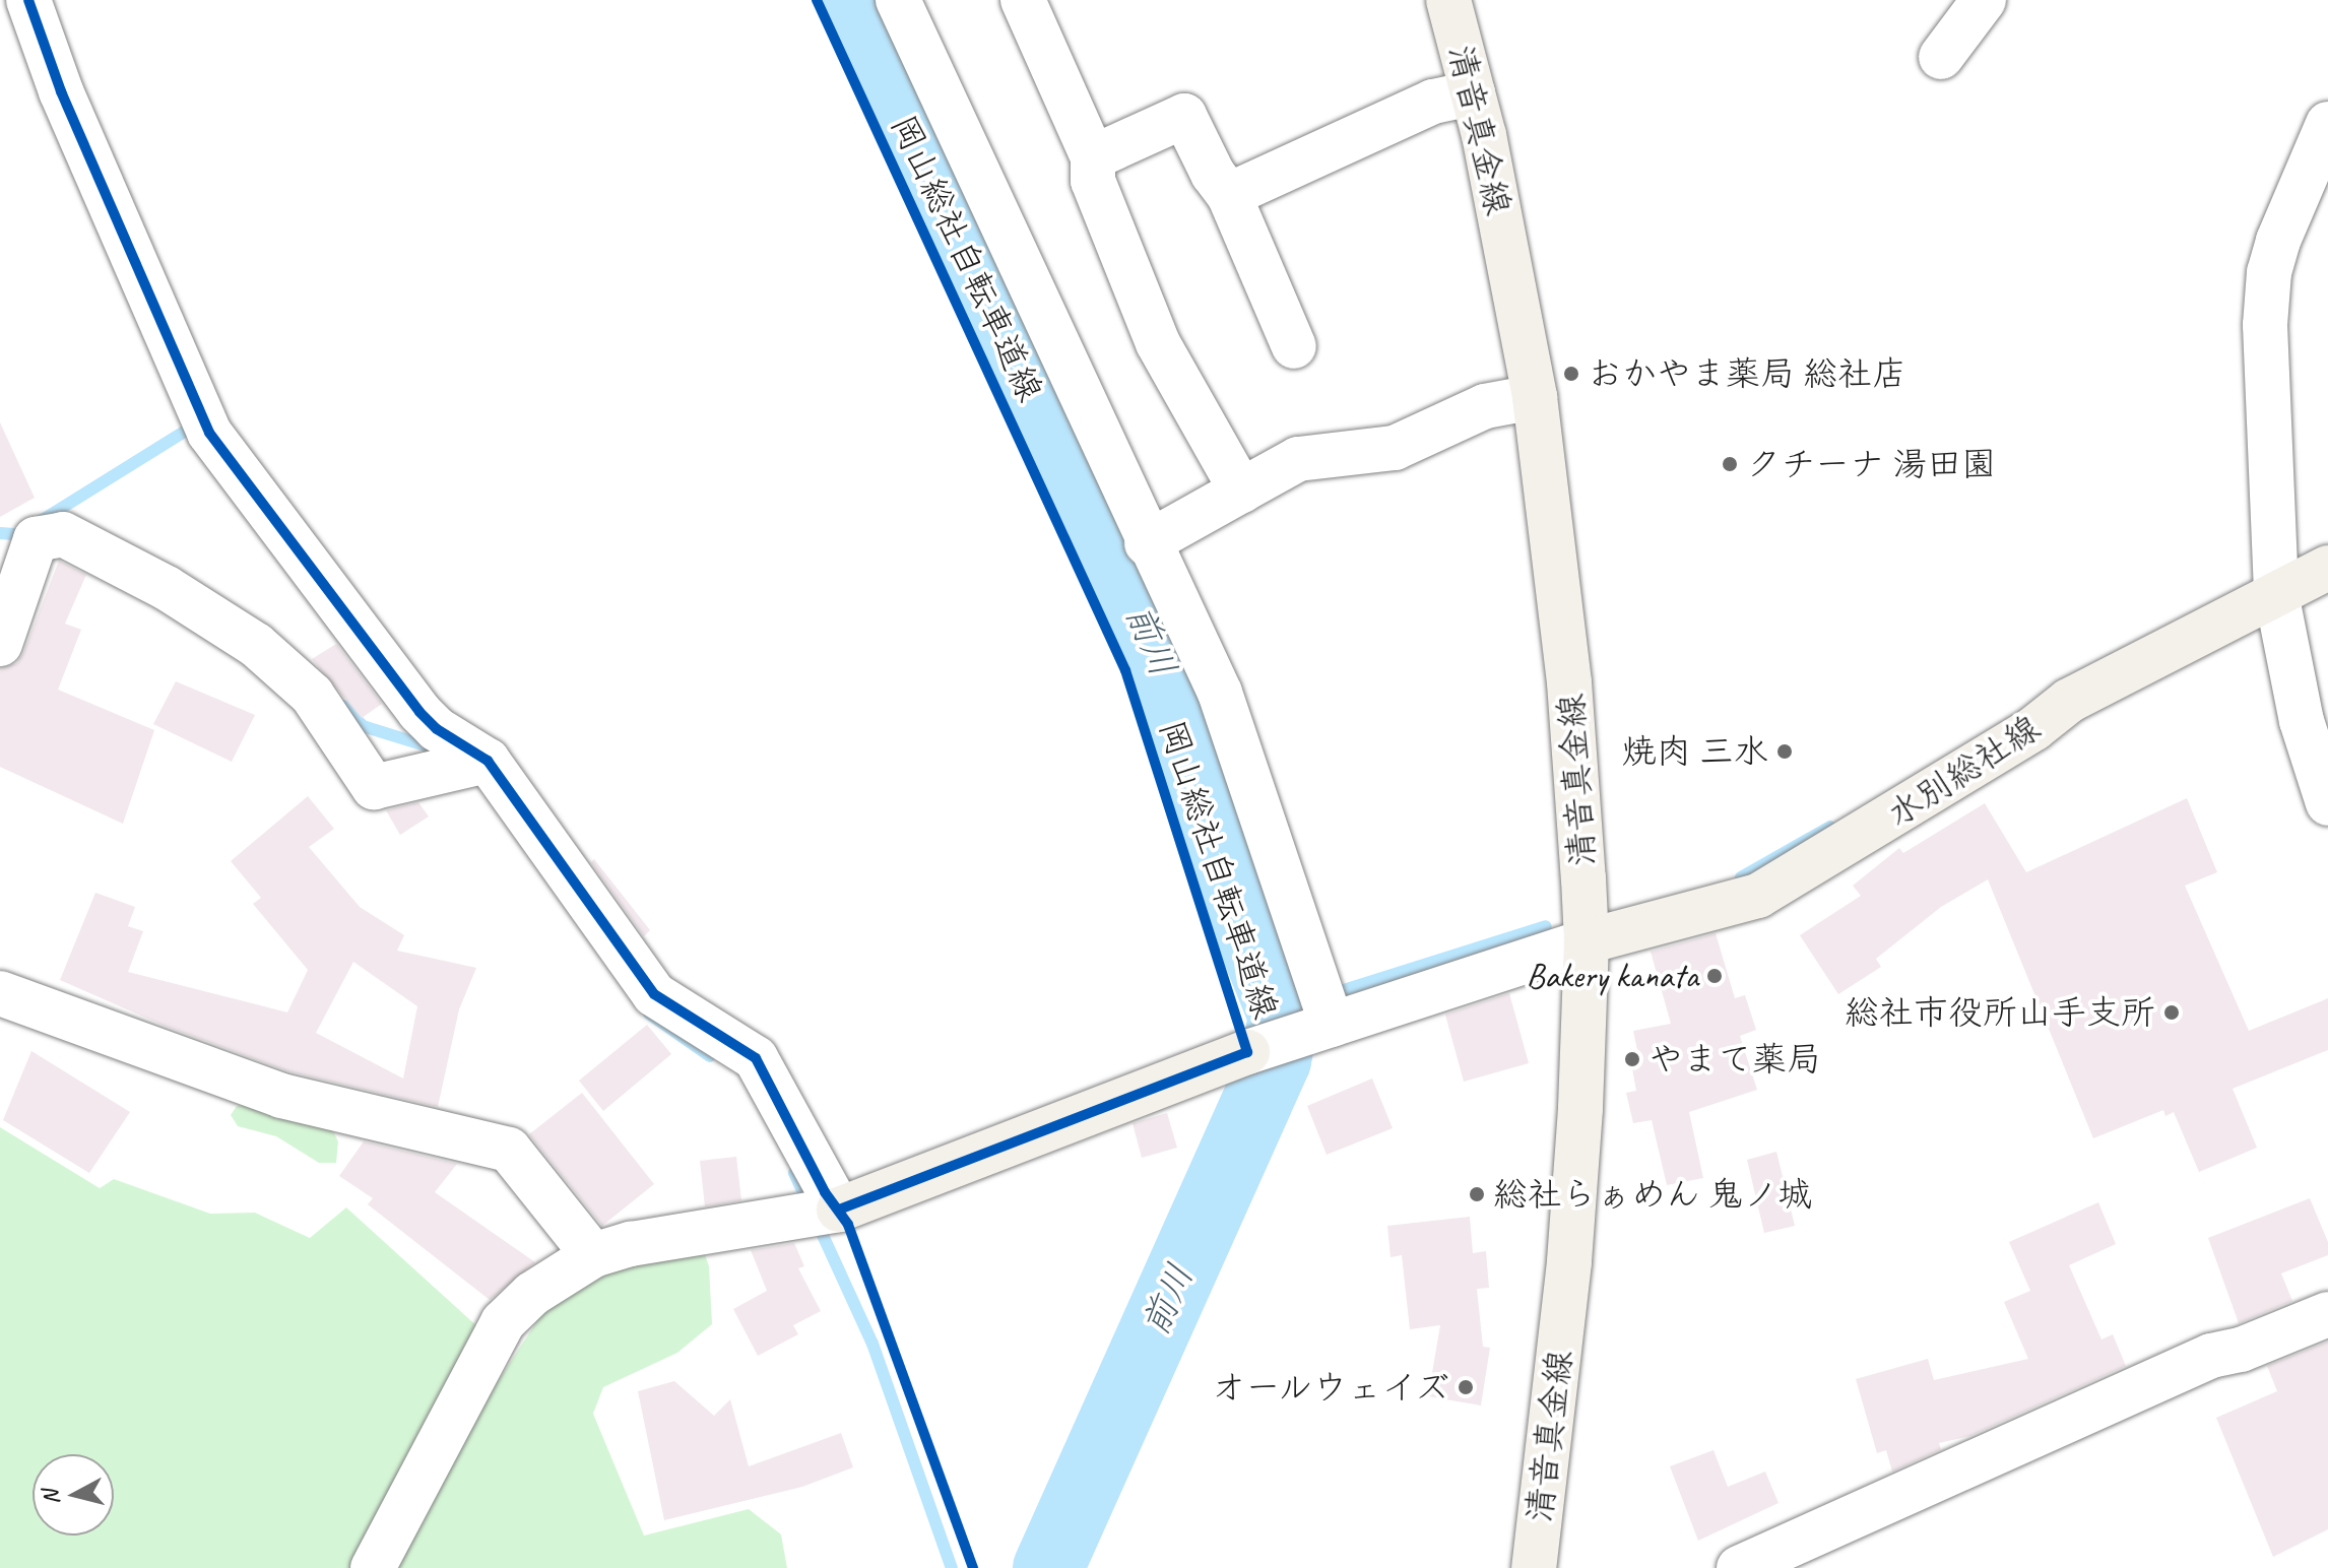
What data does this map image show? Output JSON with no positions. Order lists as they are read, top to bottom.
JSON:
{
  "streets": {
    "main road": ["清音真金線", "岡山総社自転車道線", "水別総社線"]
  },
  "crossings": [
    ["清音真金線", "水別総社線"]
  ],
  "water": ["前川"],
  "places": [
    "おかやま薬局 総社店",
    "クチーナ 湯田園",
    "焼肉 三水",
    "Bakery kanata",
    "総社市役所山手支所",
    "やまて薬局",
    "総社らぁめん 鬼ノ城",
    "オールウェイズ"
  ],
  "north": "left"
}
